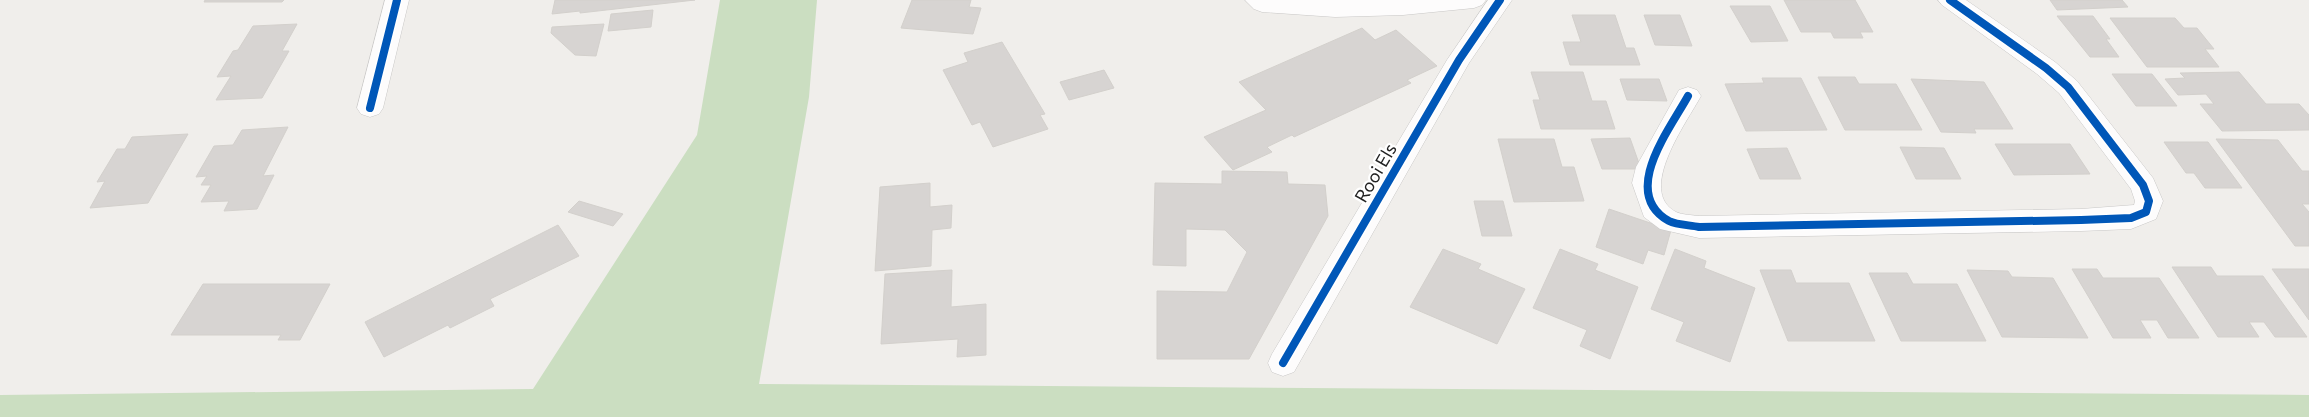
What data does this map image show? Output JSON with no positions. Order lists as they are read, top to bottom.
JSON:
{
  "streets": {
    "street": ["Rooi Els"]
  }
}
